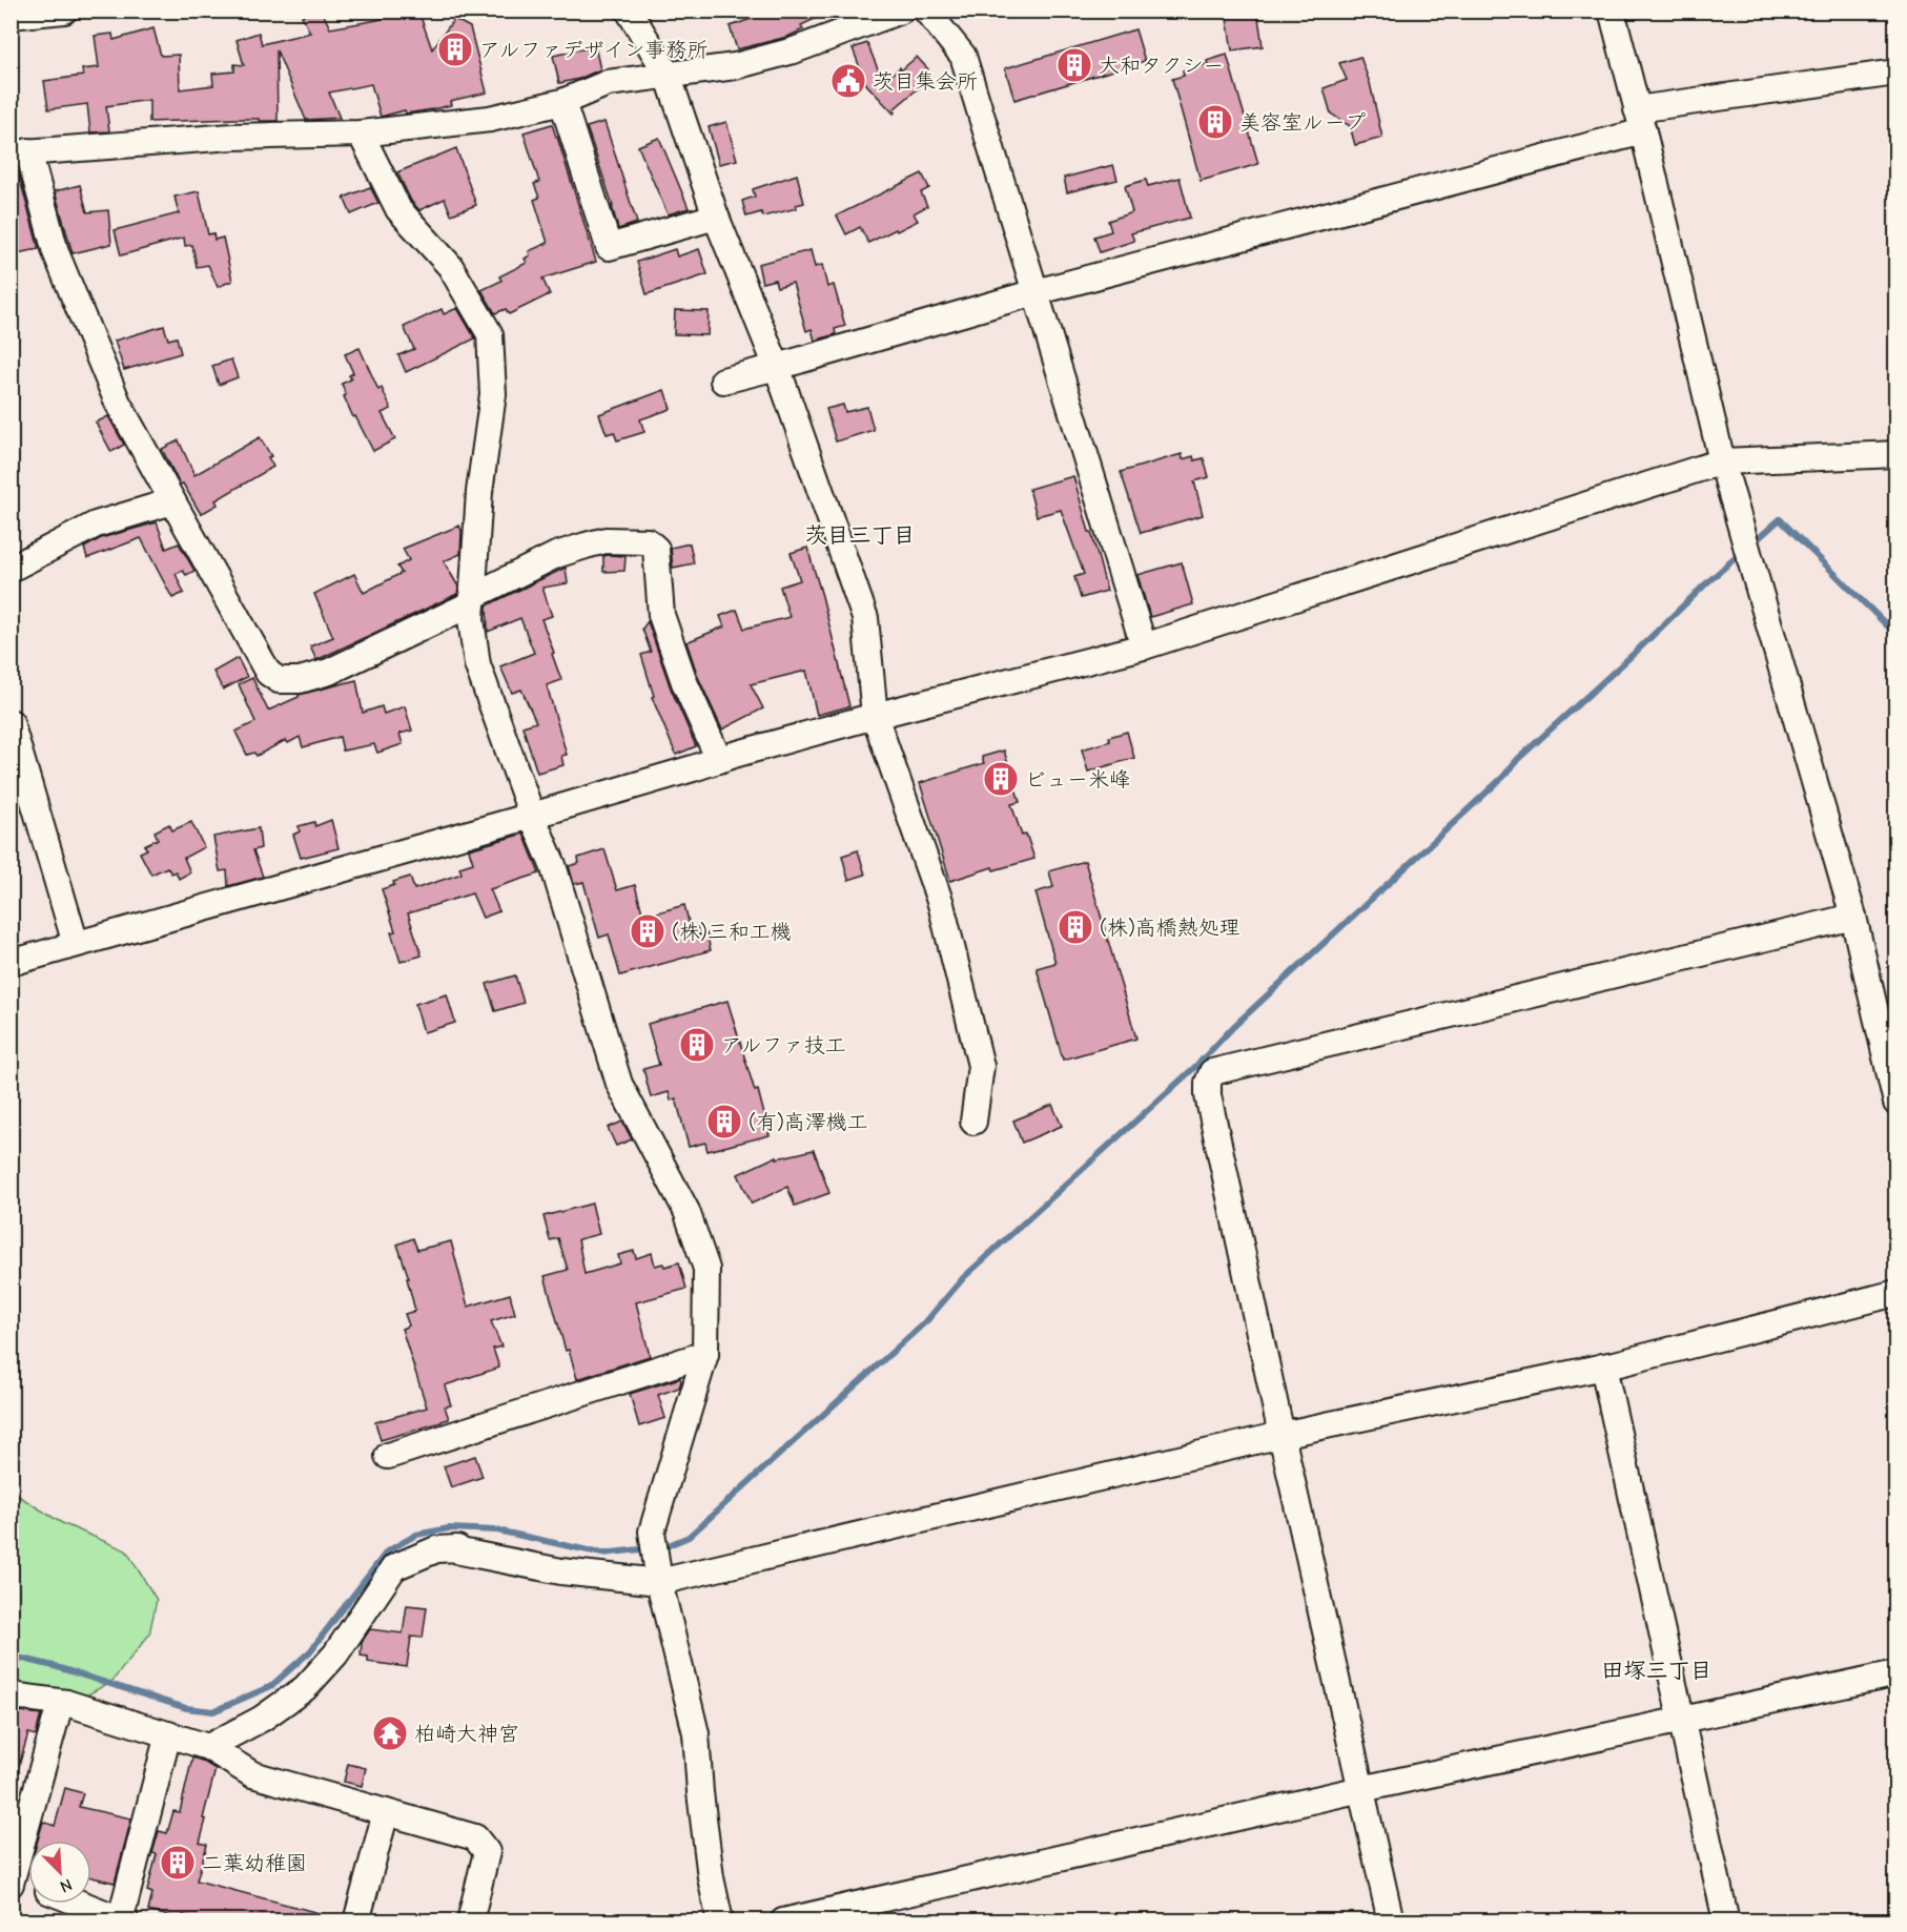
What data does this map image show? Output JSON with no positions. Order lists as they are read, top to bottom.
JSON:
{
  "districts": ["茨目三丁目", "田塚三丁目"],
  "places": {
    "building": [
      "アルファデザイン事務所",
      "大和タクシー",
      "美容室ループ",
      "ビュー米峰",
      "(株)高橋熱処理",
      "(株)三和工機",
      "アルファ技工",
      "(有)高澤機工",
      "二葉幼稚園"
    ],
    "public building": ["茨目集会所"],
    "temple": ["柏崎大神宮"]
  },
  "north": "bottom right"
}
